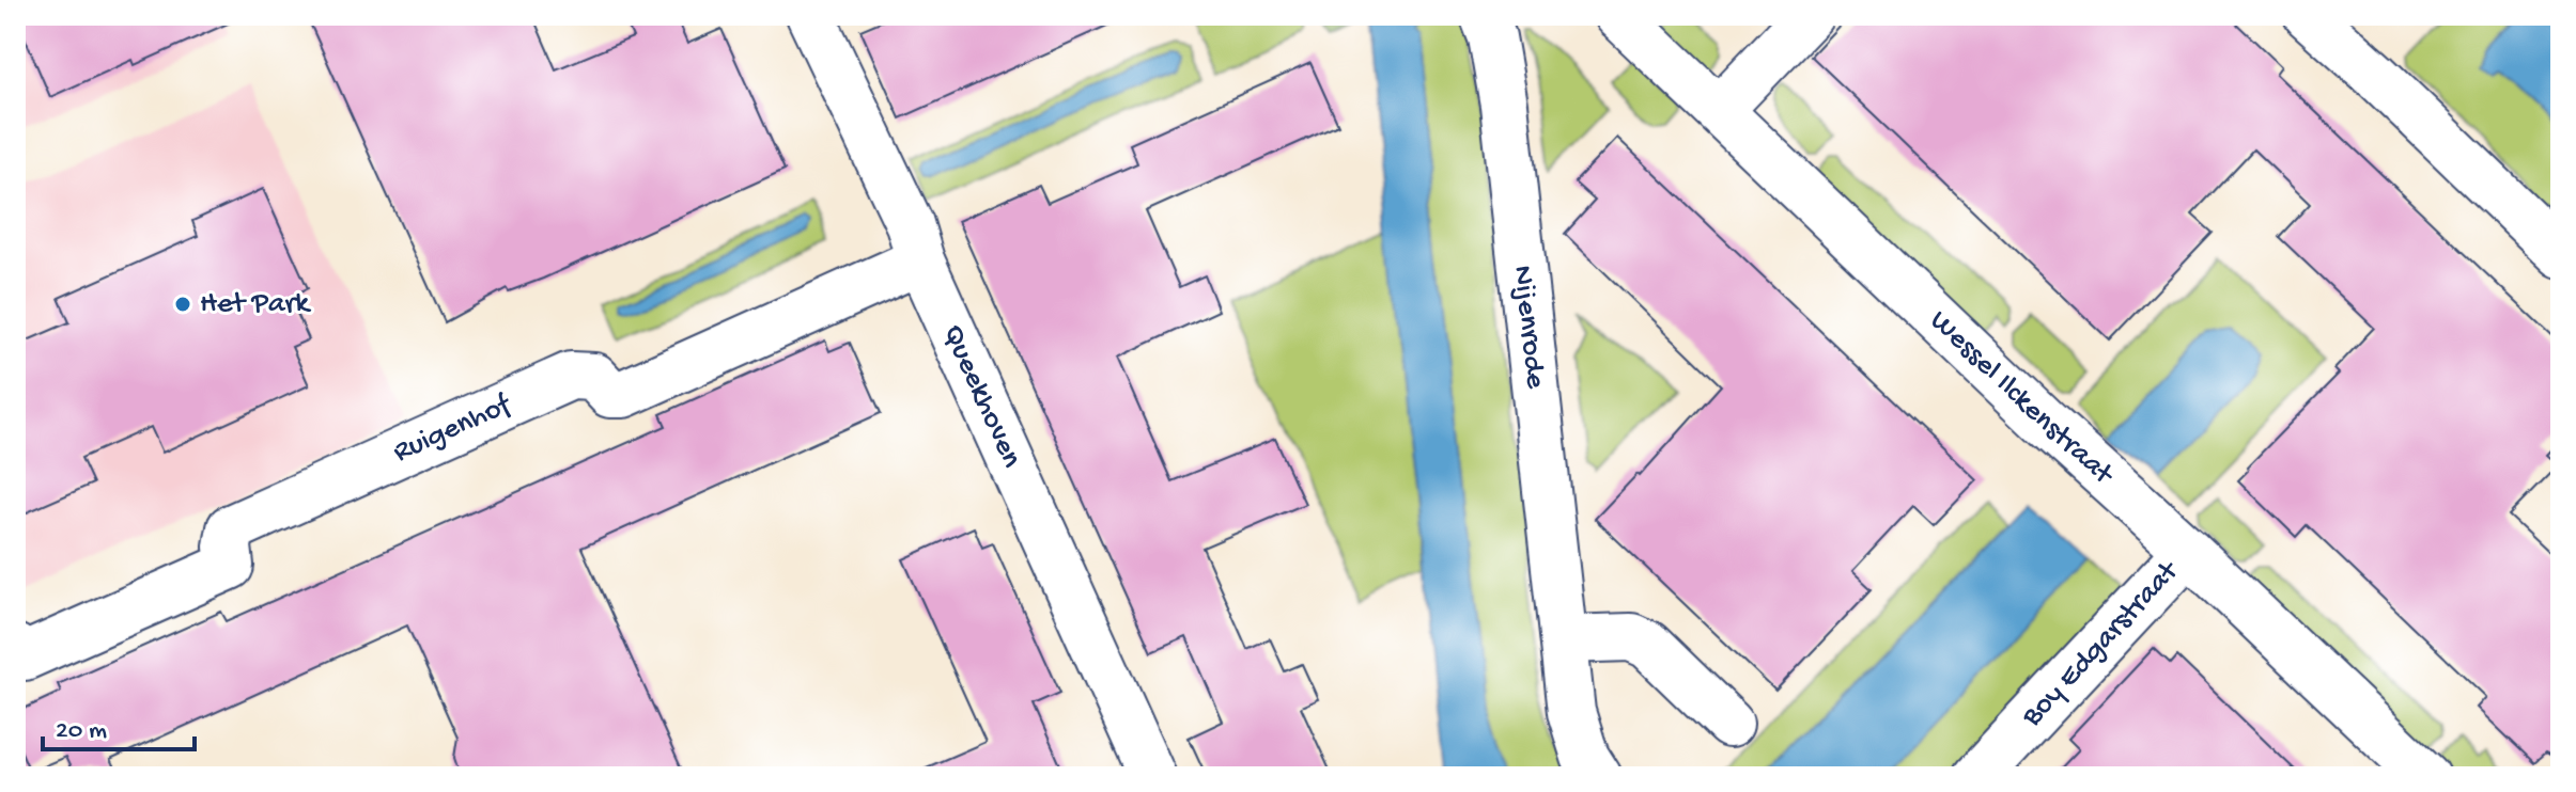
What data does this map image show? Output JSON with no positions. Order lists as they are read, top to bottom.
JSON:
{
  "streets": {
    "street": [
      "Nijenrode",
      "Queekhoven",
      "Wessel Ilckenstraat",
      "Ruigenhof",
      "Boy Edgarstraat"
    ]
  },
  "crossings": [
    ["Queekhoven", "Ruigenhof"],
    ["Wessel Ilckenstraat", "Boy Edgarstraat"]
  ],
  "places": ["Het Park"],
  "scale_bar": "20 m"
}
